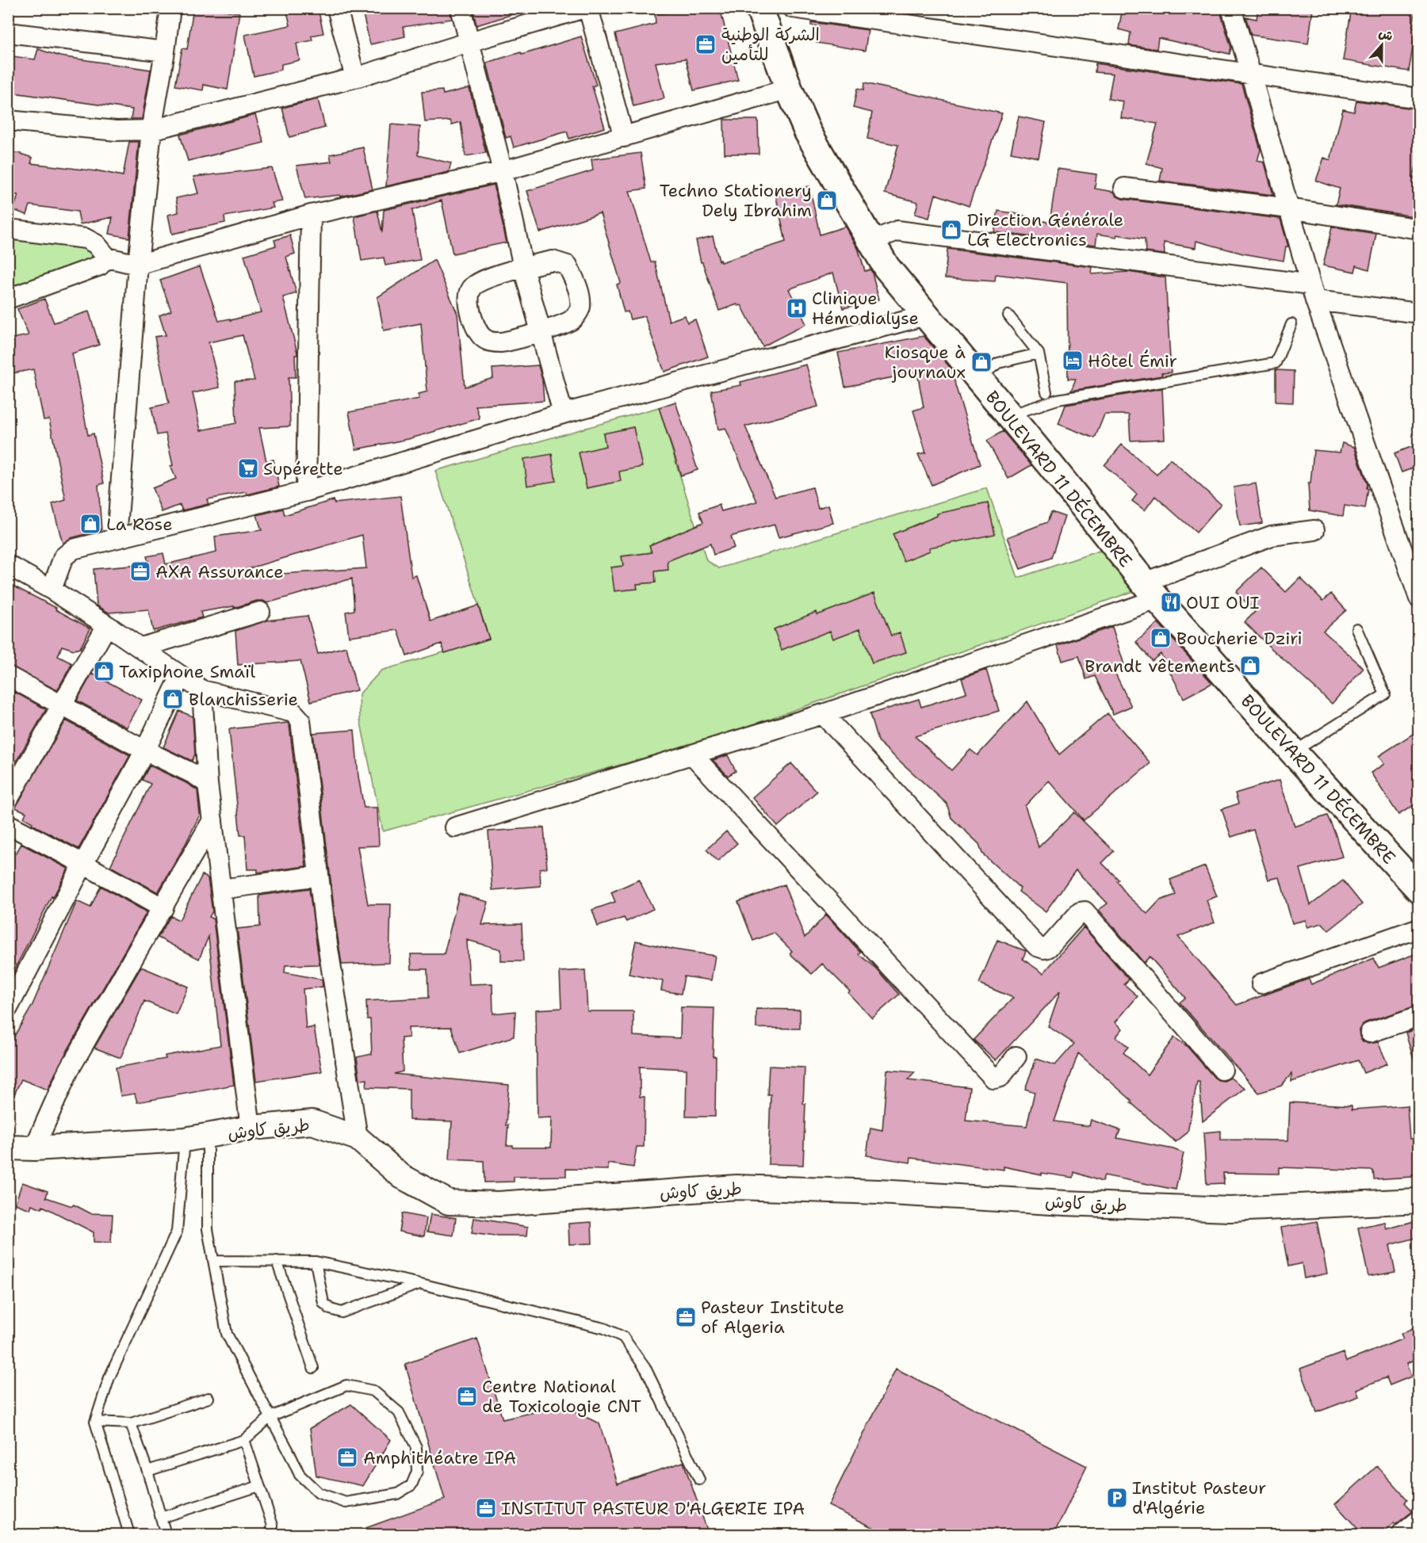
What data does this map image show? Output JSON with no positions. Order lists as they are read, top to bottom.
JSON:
{
  "streets": {
    "main road": ["BOULEVARD 11 DÉCEMBRE"],
    "street": ["طريق كاوش"]
  },
  "places": {
    "office": [
      "الشركة الوطنية للتأمين",
      "AXA Assurance",
      "Pasteur Institute of Algeria",
      "Centre National de Toxicologie CNT",
      "Amphithéatre IPA",
      "INSTITUT PASTEUR D'ALGERIE IPA"
    ],
    "shop": [
      "Techno Stationery Dely Ibrahim",
      "Direction Générale LG Electronics",
      "Kiosque à journaux",
      "La Rose",
      "Boucherie Dziri",
      "Brandt vêtements",
      "Taxiphone Smaïl",
      "Blanchisserie"
    ],
    "hospital": ["Clinique Hémodialyse"],
    "hotel": ["Hôtel Émir"],
    "supermarket": ["Supérette"],
    "restaurant": ["OUI OUI"],
    "parking": ["Institut Pasteur d'Algérie"]
  },
  "north": "top"
}
